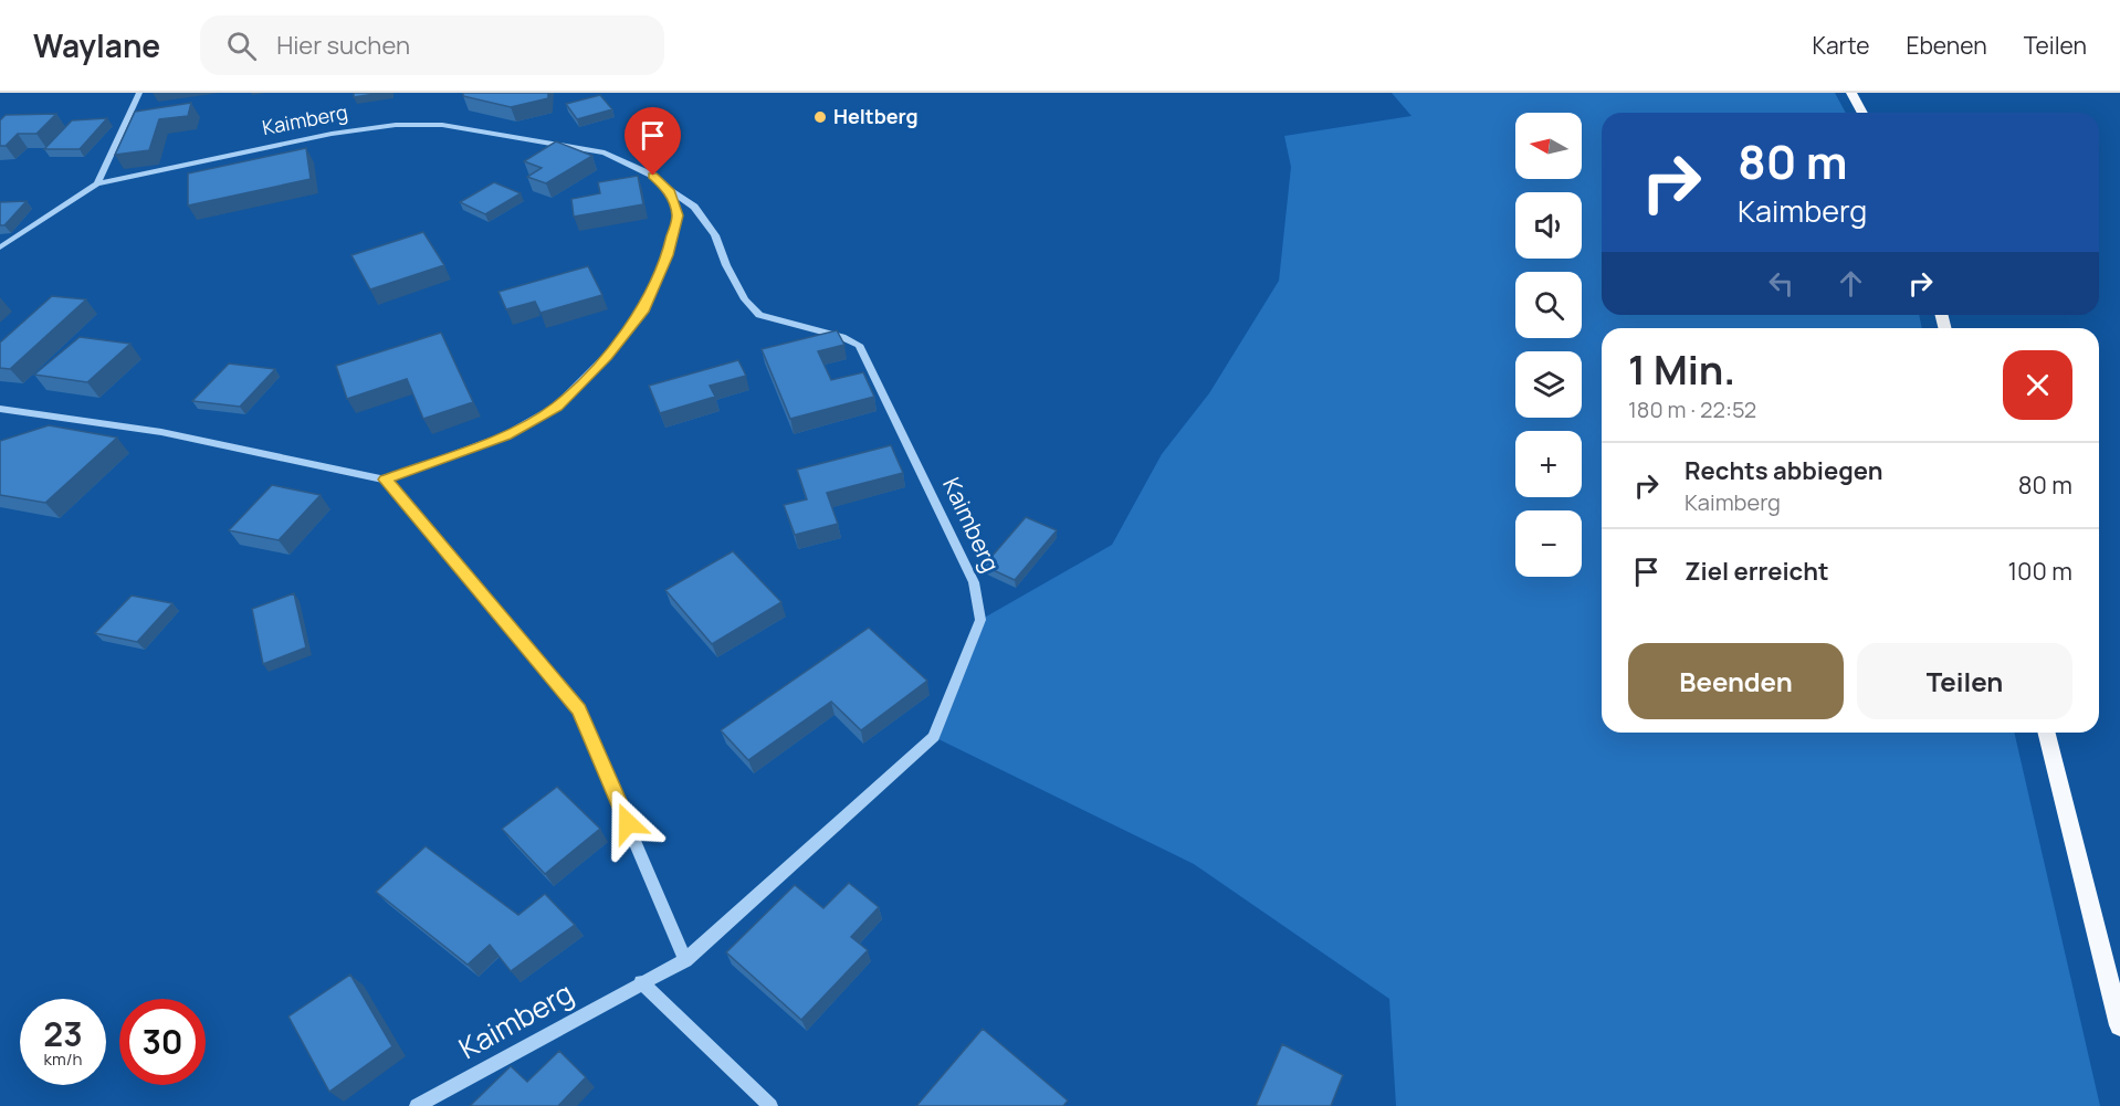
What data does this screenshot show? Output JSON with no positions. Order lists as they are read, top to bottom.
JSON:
{
  "streets": {
    "street": ["Kaimberg"]
  },
  "places": ["Heltberg"],
  "north": "left",
  "page": {
    "header": "Waylane",
    "search": "Hier suchen",
    "nav": ["Karte", "Ebenen", "Teilen"],
    "map_buttons": ["+", "−"],
    "turn": ["80 m", "Kaimberg"],
    "heading": ["1 Min.", "180 m · 22:52"],
    "list": [
      {
        "name": "Rechts abbiegen",
        "note": "Kaimberg",
        "value": "80 m"
      },
      {
        "name": "Ziel erreicht",
        "value": "100 m"
      }
    ],
    "buttons": ["Beenden", "Teilen"],
    "speed": "23 km/h",
    "limit": "30"
  }
}
